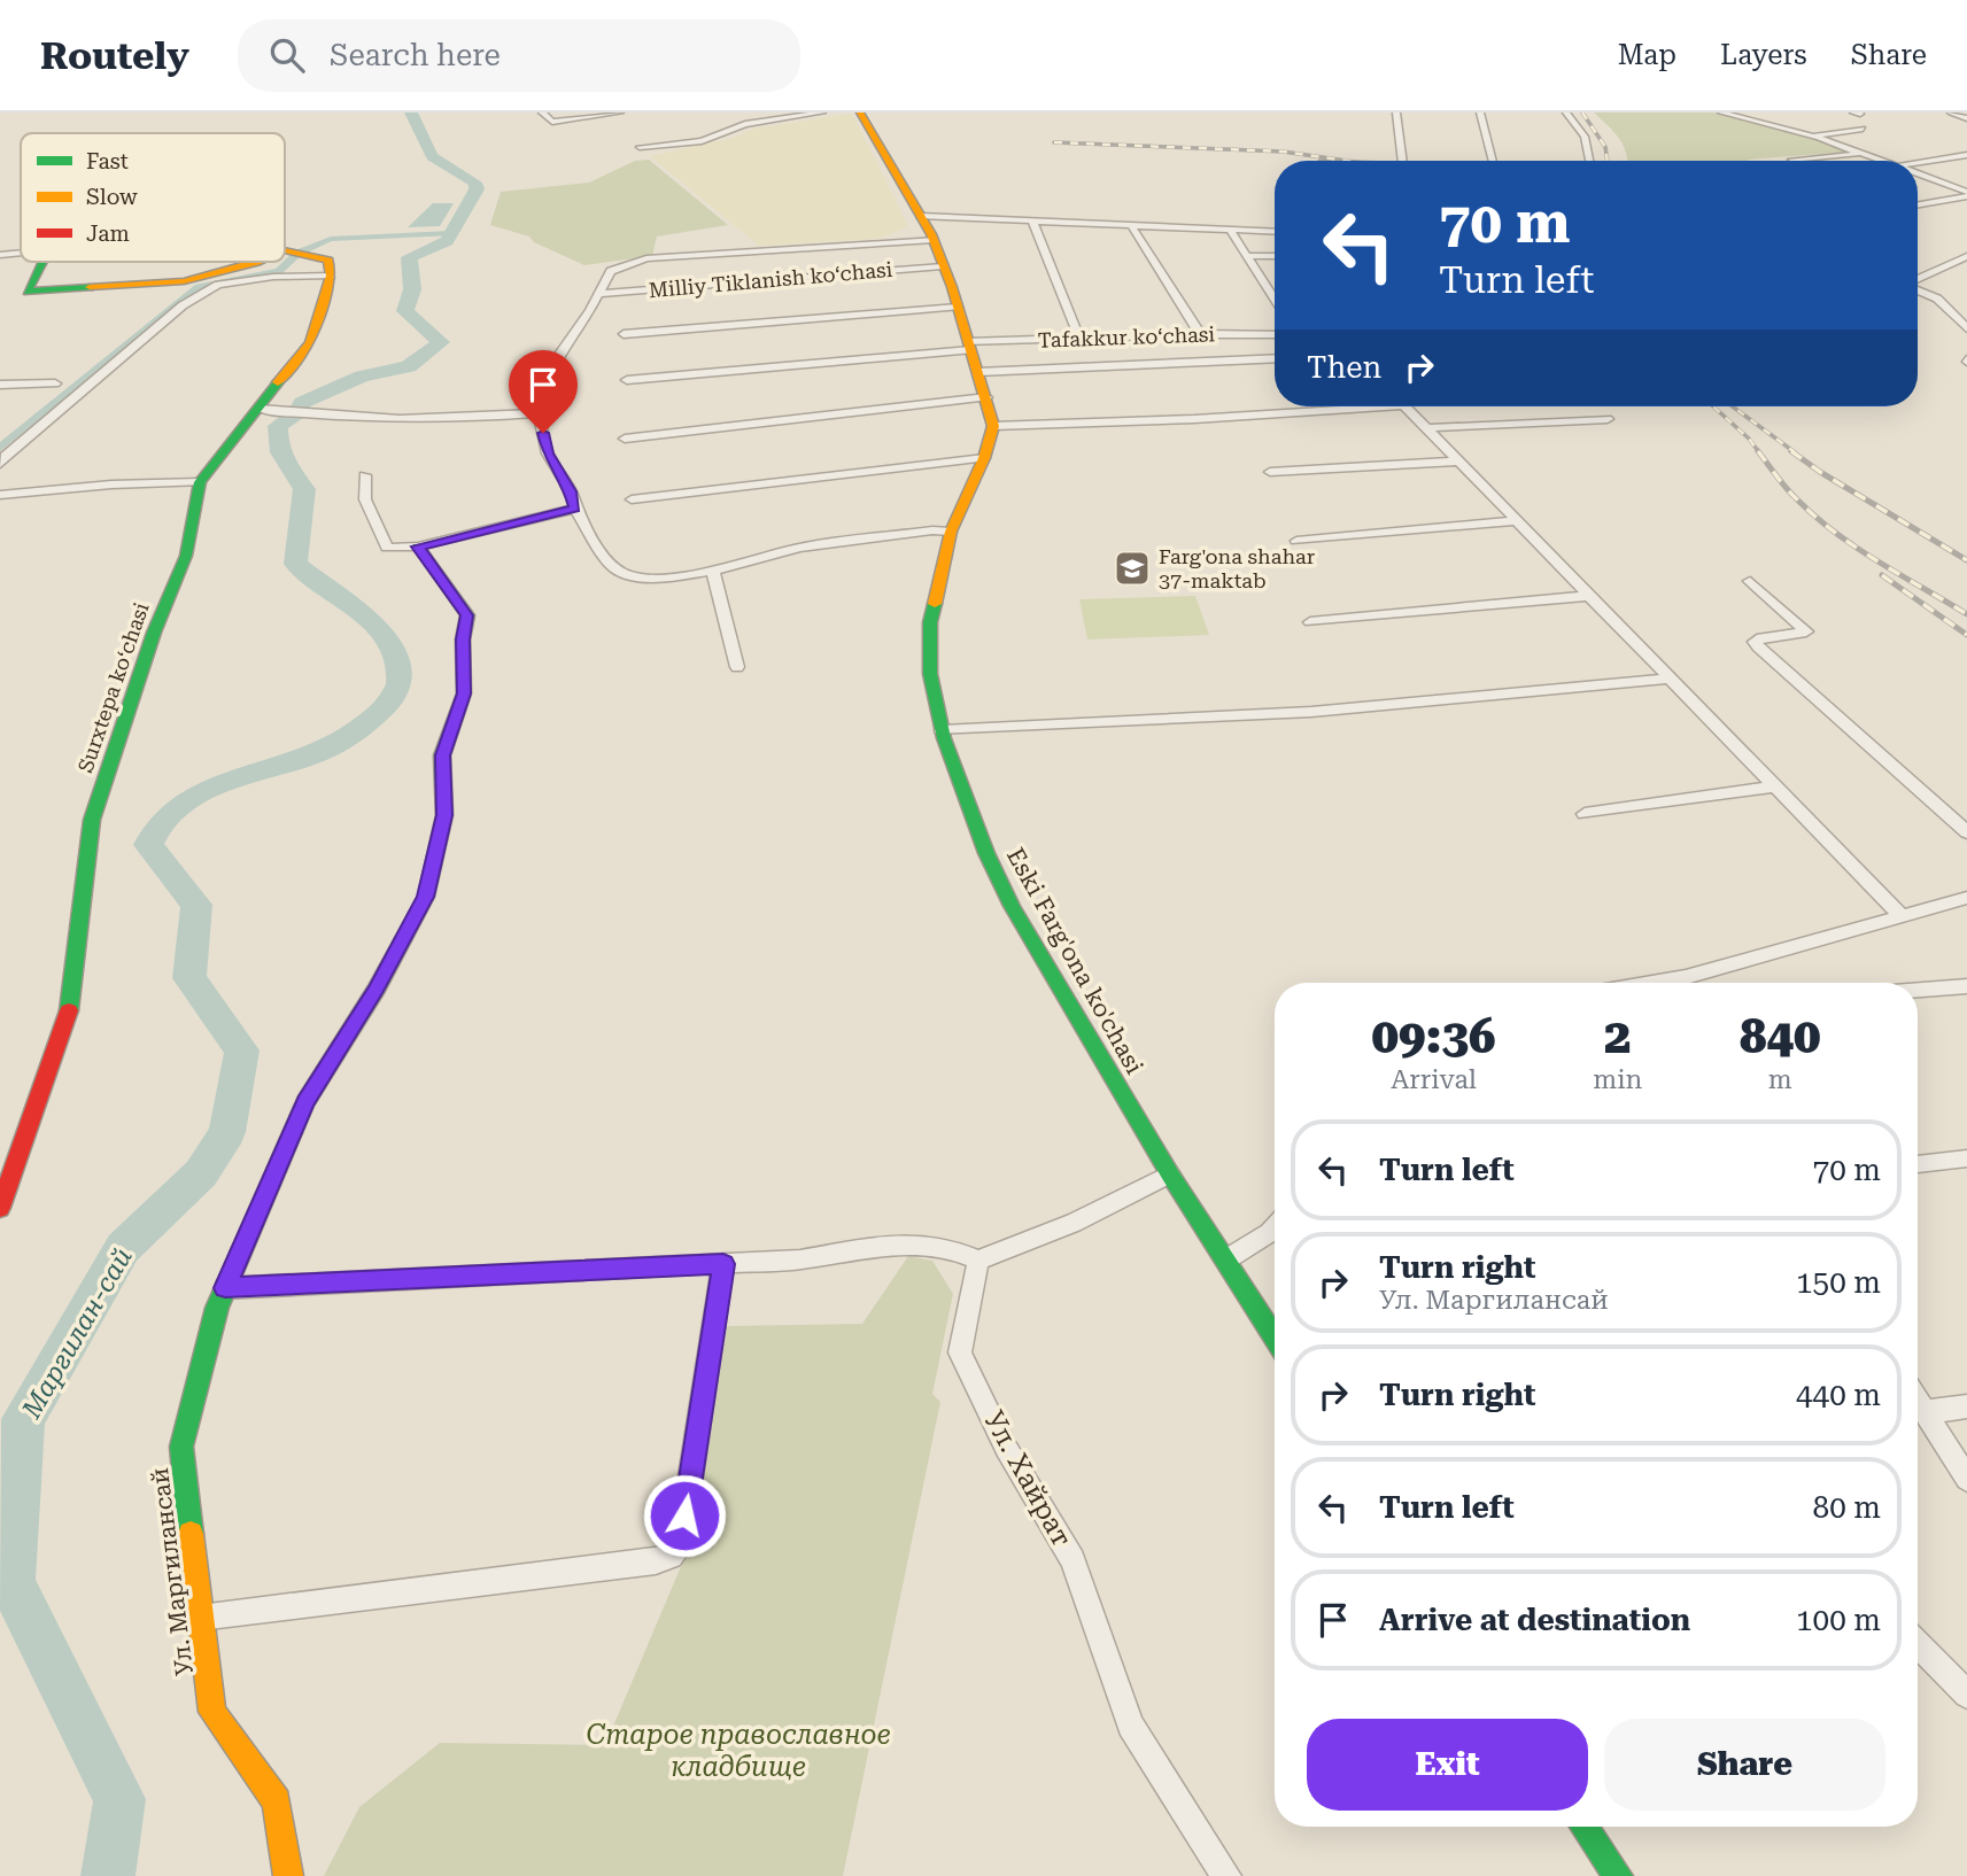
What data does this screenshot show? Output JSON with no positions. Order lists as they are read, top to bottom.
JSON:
{
  "streets": {
    "street": [
      "Milliy Tiklanish koʻchasi",
      "Tafakkur koʻchasi",
      "Surxtepa koʻchasi",
      "Eski Farg'ona ko'chasi",
      "Ул. Хайрат",
      "Ул. Маргилансай"
    ]
  },
  "crossings": [
    ["Milliy Tiklanish koʻchasi", "Eski Farg'ona ko'chasi"],
    ["Tafakkur koʻchasi", "Eski Farg'ona ko'chasi"]
  ],
  "water": ["Маргилан-сай"],
  "parks": ["Старое православное кладбище"],
  "places": {
    "school or university": ["Farg'ona shahar 37-maktab"]
  },
  "legend": ["Fast", "Slow", "Jam"],
  "page": {
    "header": "Routely",
    "search": "Search here",
    "nav": ["Map", "Layers", "Share"],
    "turn": ["70 m", "Turn left"],
    "then": "Then",
    "eta": [
      "09:36",
      "Arrival",
      "2",
      "min",
      "840",
      "m"
    ],
    "list": [
      {
        "name": "Turn left",
        "value": "70 m"
      },
      {
        "name": "Turn right",
        "note": "Ул. Маргилансай",
        "value": "150 m"
      },
      {
        "name": "Turn right",
        "value": "440 m"
      },
      {
        "name": "Turn left",
        "value": "80 m"
      },
      {
        "name": "Arrive at destination",
        "value": "100 m"
      }
    ],
    "buttons": ["Exit", "Share"]
  }
}
